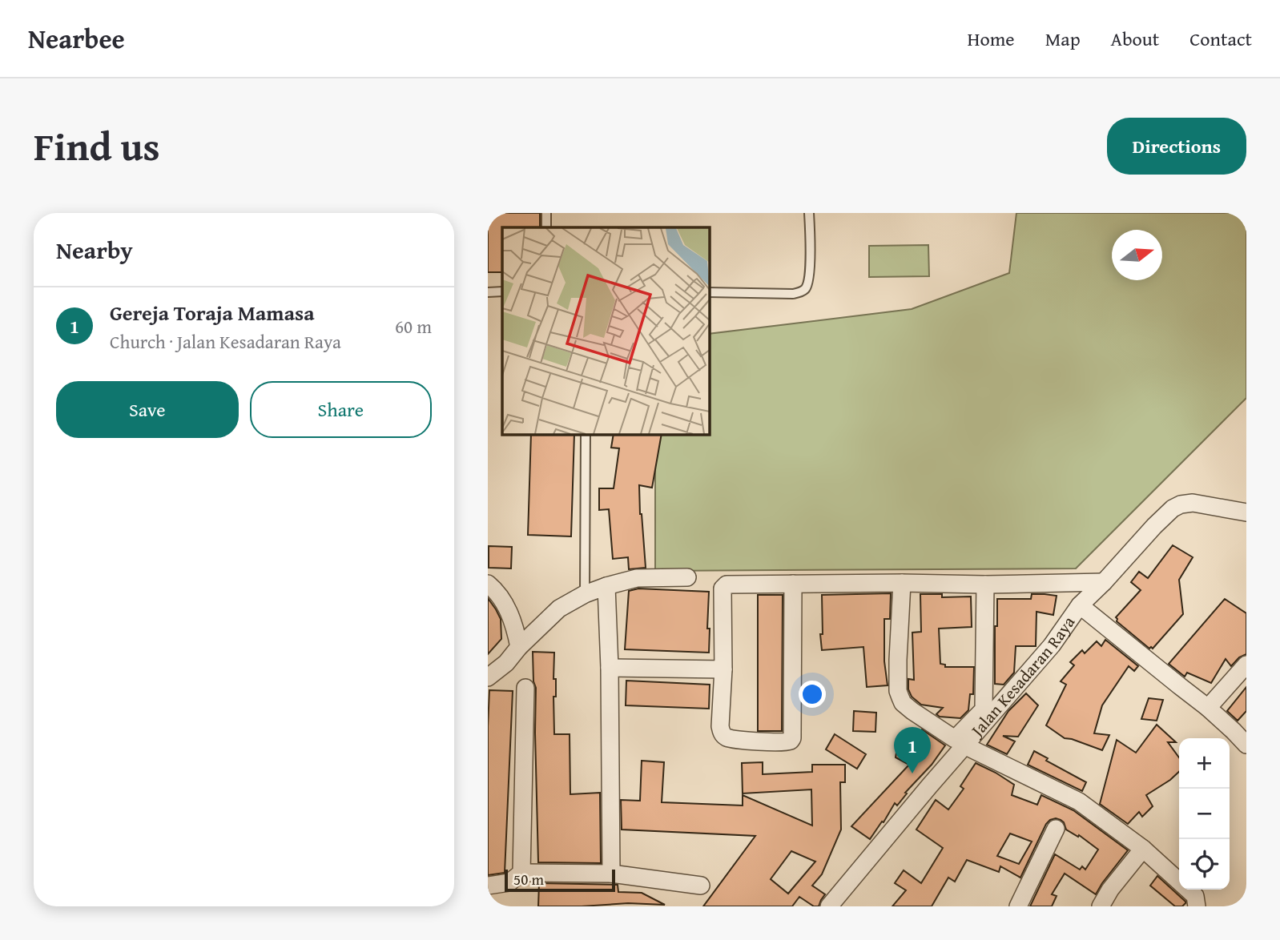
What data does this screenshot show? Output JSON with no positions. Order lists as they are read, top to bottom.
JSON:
{
  "streets": {
    "street": ["Jalan Kesadaran Raya"]
  },
  "scale_bar": "50 m",
  "north": "right",
  "page": {
    "header": "Nearbee",
    "nav": [
      "Home",
      "Map",
      "About",
      "Contact"
    ],
    "title": "Find us",
    "buttons": [
      "Directions",
      ["Save", "Share"]
    ],
    "heading": "Nearby",
    "list": [
      {
        "mark": "1",
        "name": "Gereja Toraja Mamasa",
        "note": "Church · Jalan Kesadaran Raya",
        "value": "60 m"
      }
    ],
    "pins": "1",
    "map_buttons": ["+", "−"],
    "scale": "50 m"
  }
}
